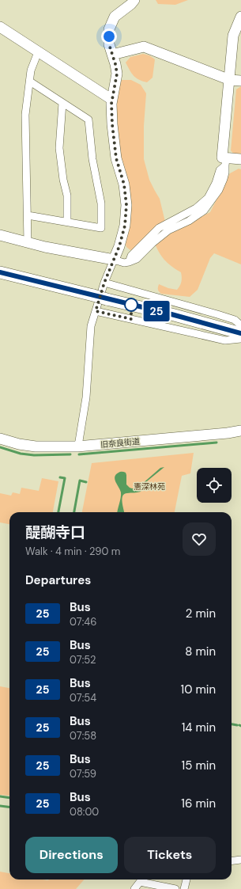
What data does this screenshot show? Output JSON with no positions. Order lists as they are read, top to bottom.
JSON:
{
  "streets": {
    "street": ["旧奈良街道"]
  },
  "parks": ["憲深林苑"],
  "lines": ["bus line 25"],
  "page": {
    "on_map": "25",
    "heading": [
      ["醍醐寺口", "Walk · 4 min · 290 m"],
      "Departures"
    ],
    "list": [
      {
        "mark": "25",
        "name": "Bus",
        "note": "07:46",
        "value": "2 min"
      },
      {
        "mark": "25",
        "name": "Bus",
        "note": "07:52",
        "value": "8 min"
      },
      {
        "mark": "25",
        "name": "Bus",
        "note": "07:54",
        "value": "10 min"
      },
      {
        "mark": "25",
        "name": "Bus",
        "note": "07:58",
        "value": "14 min"
      },
      {
        "mark": "25",
        "name": "Bus",
        "note": "07:59",
        "value": "15 min"
      },
      {
        "mark": "25",
        "name": "Bus",
        "note": "08:00",
        "value": "16 min"
      }
    ],
    "buttons": ["Directions", "Tickets"]
  }
}
